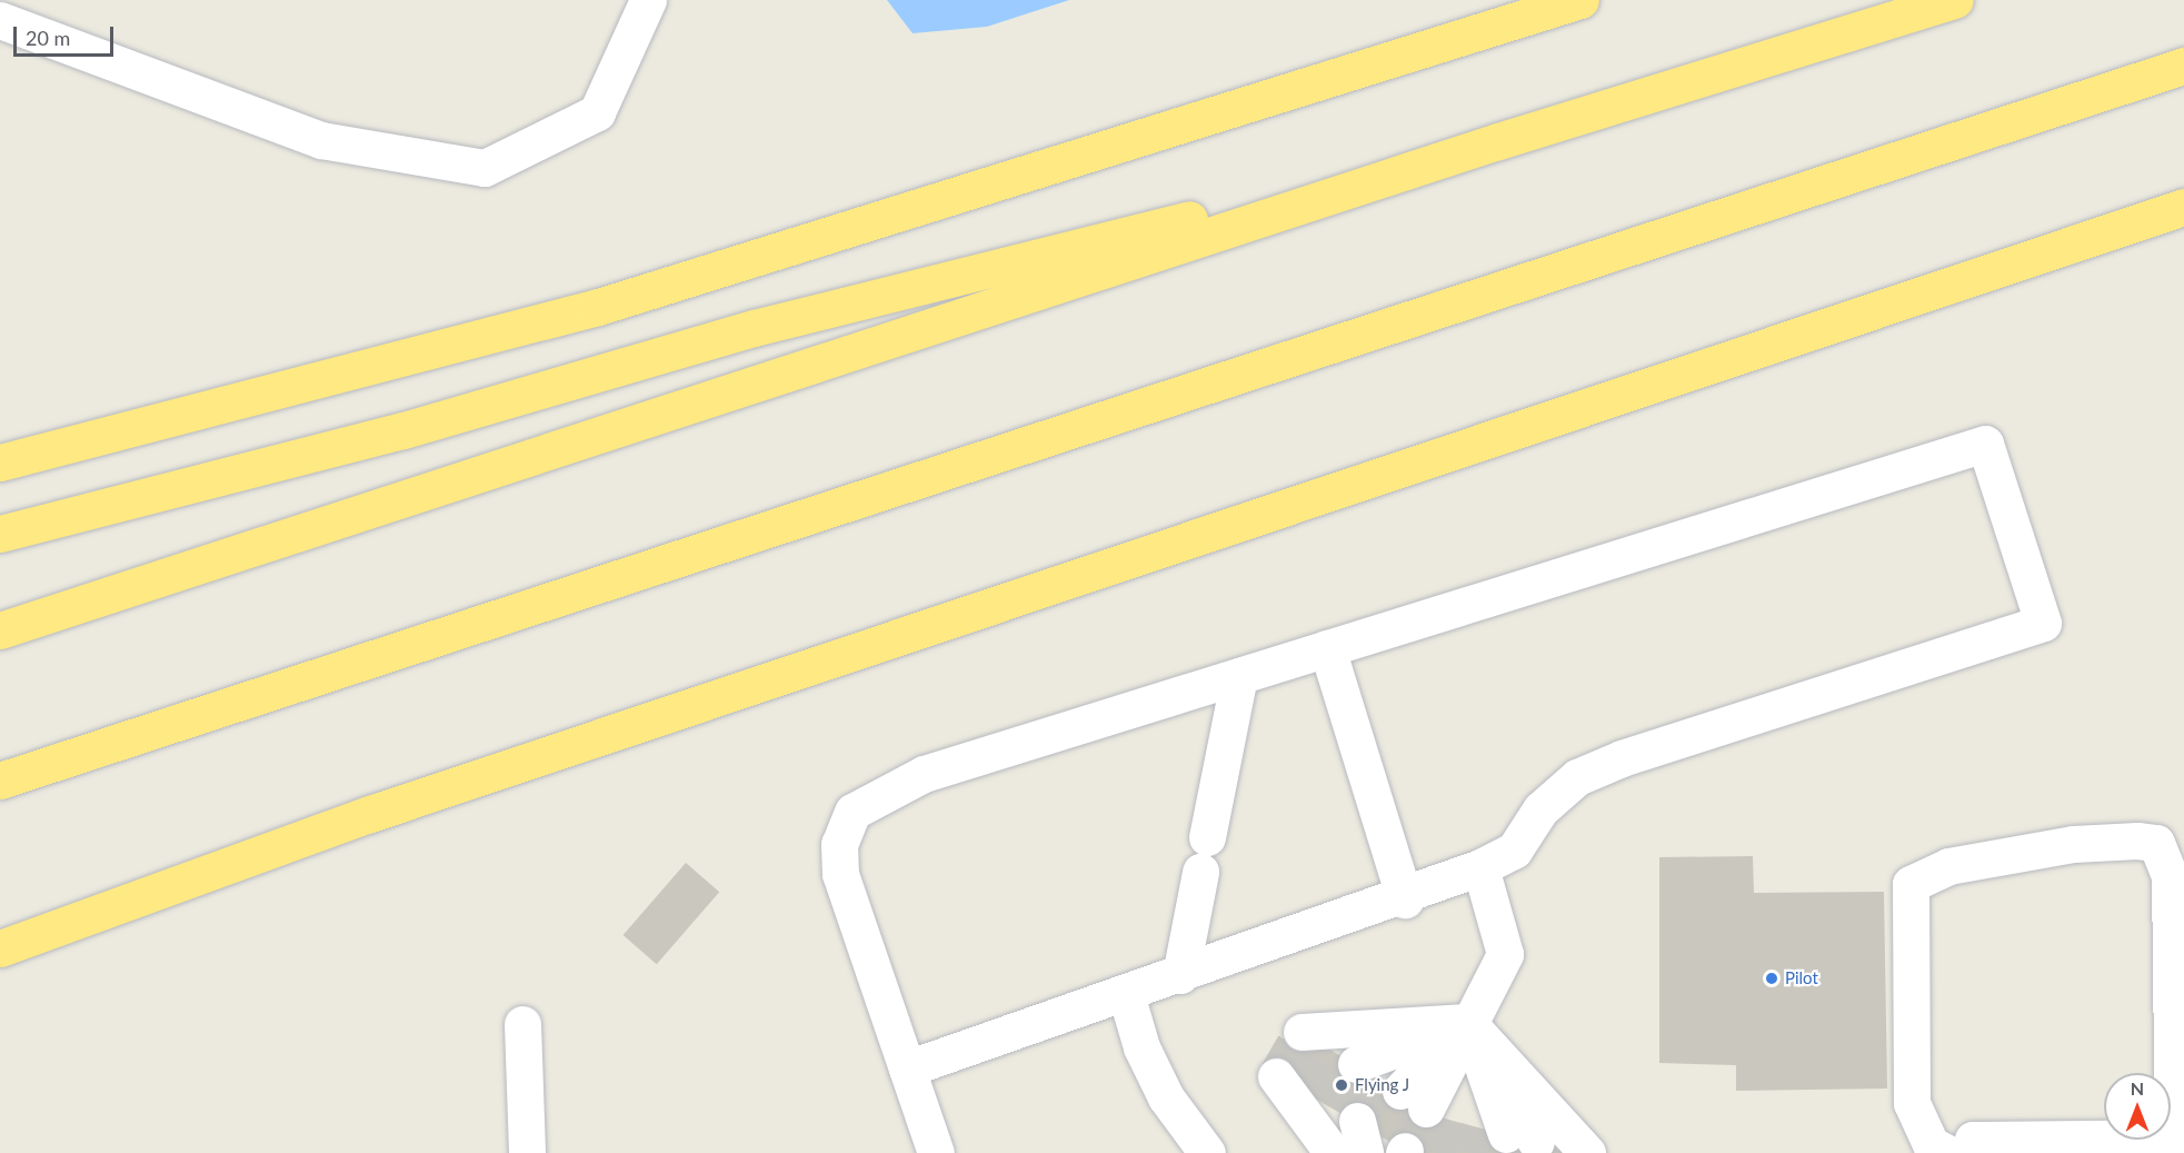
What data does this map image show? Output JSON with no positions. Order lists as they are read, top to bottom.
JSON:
{
  "places": ["Pilot", "Flying J"],
  "scale_bar": "20 m",
  "north": "top"
}
